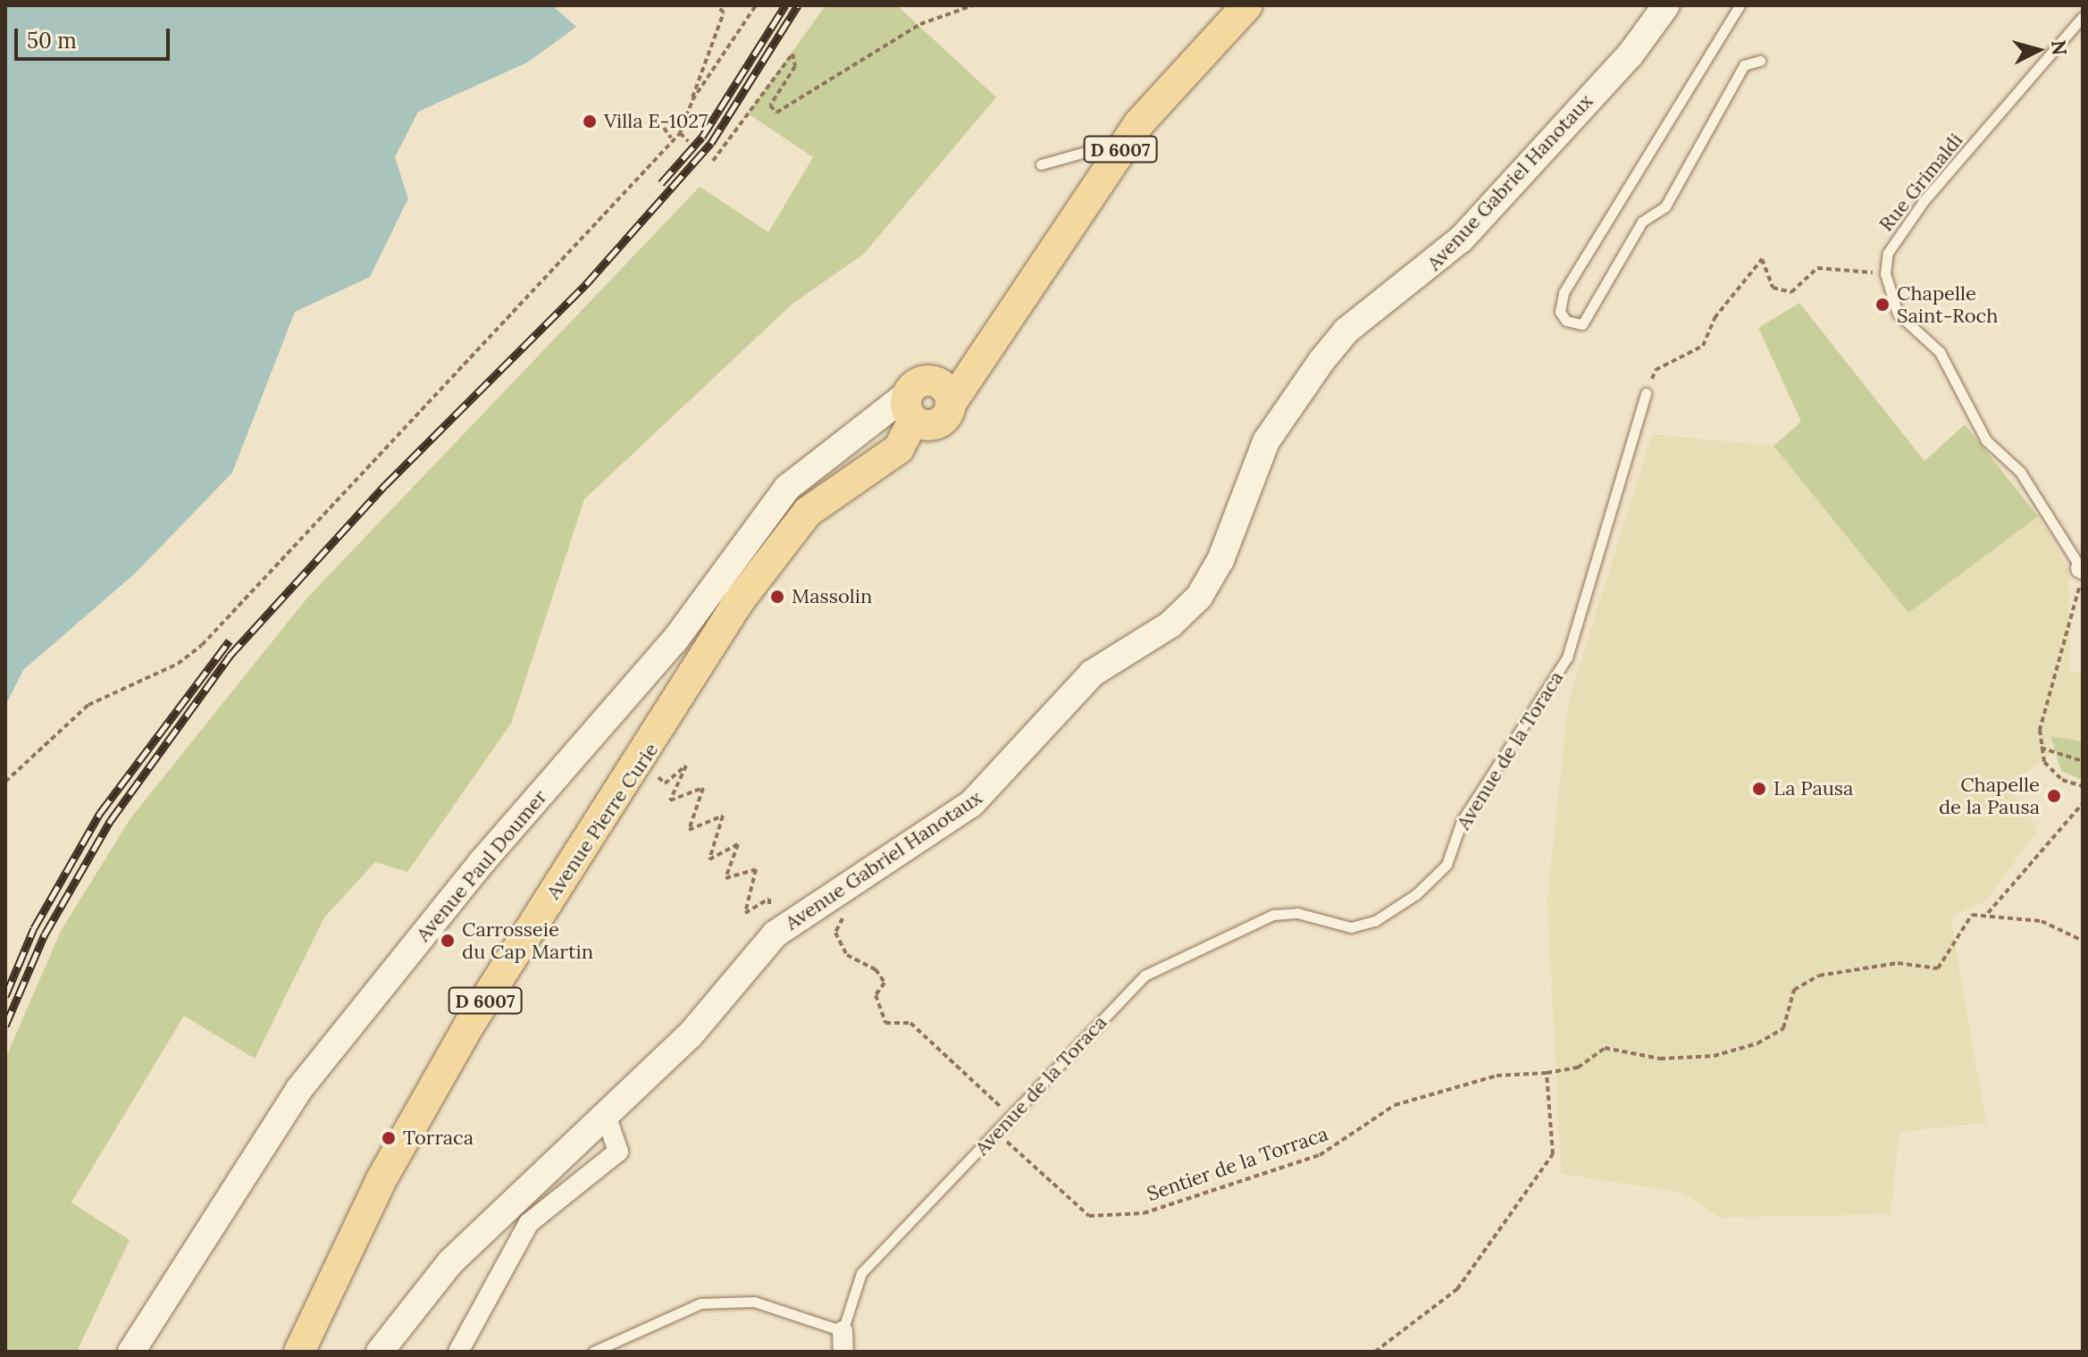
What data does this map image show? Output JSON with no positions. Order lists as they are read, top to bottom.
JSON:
{
  "streets": {
    "main road": [
      "D 6007",
      "Avenue Gabriel Hanotaux",
      "Avenue Pierre Curie",
      "Avenue Paul Doumer"
    ],
    "lane": ["Rue Grimaldi", "Avenue de la Toraca"],
    "path": ["Sentier de la Torraca"]
  },
  "crossings": [
    ["D 6007", "Avenue Pierre Curie"],
    ["D 6007", "Avenue Paul Doumer"],
    ["Avenue de la Toraca", "Sentier de la Torraca"],
    ["Avenue Pierre Curie", "Avenue Paul Doumer"]
  ],
  "places": [
    "Villa E-1027",
    "Chapelle Saint-Roch",
    "Massolin",
    "La Pausa",
    "Chapelle de la Pausa",
    "Carrosseie du Cap Martin",
    "Torraca"
  ],
  "scale_bar": "50 m",
  "north": "right"
}
